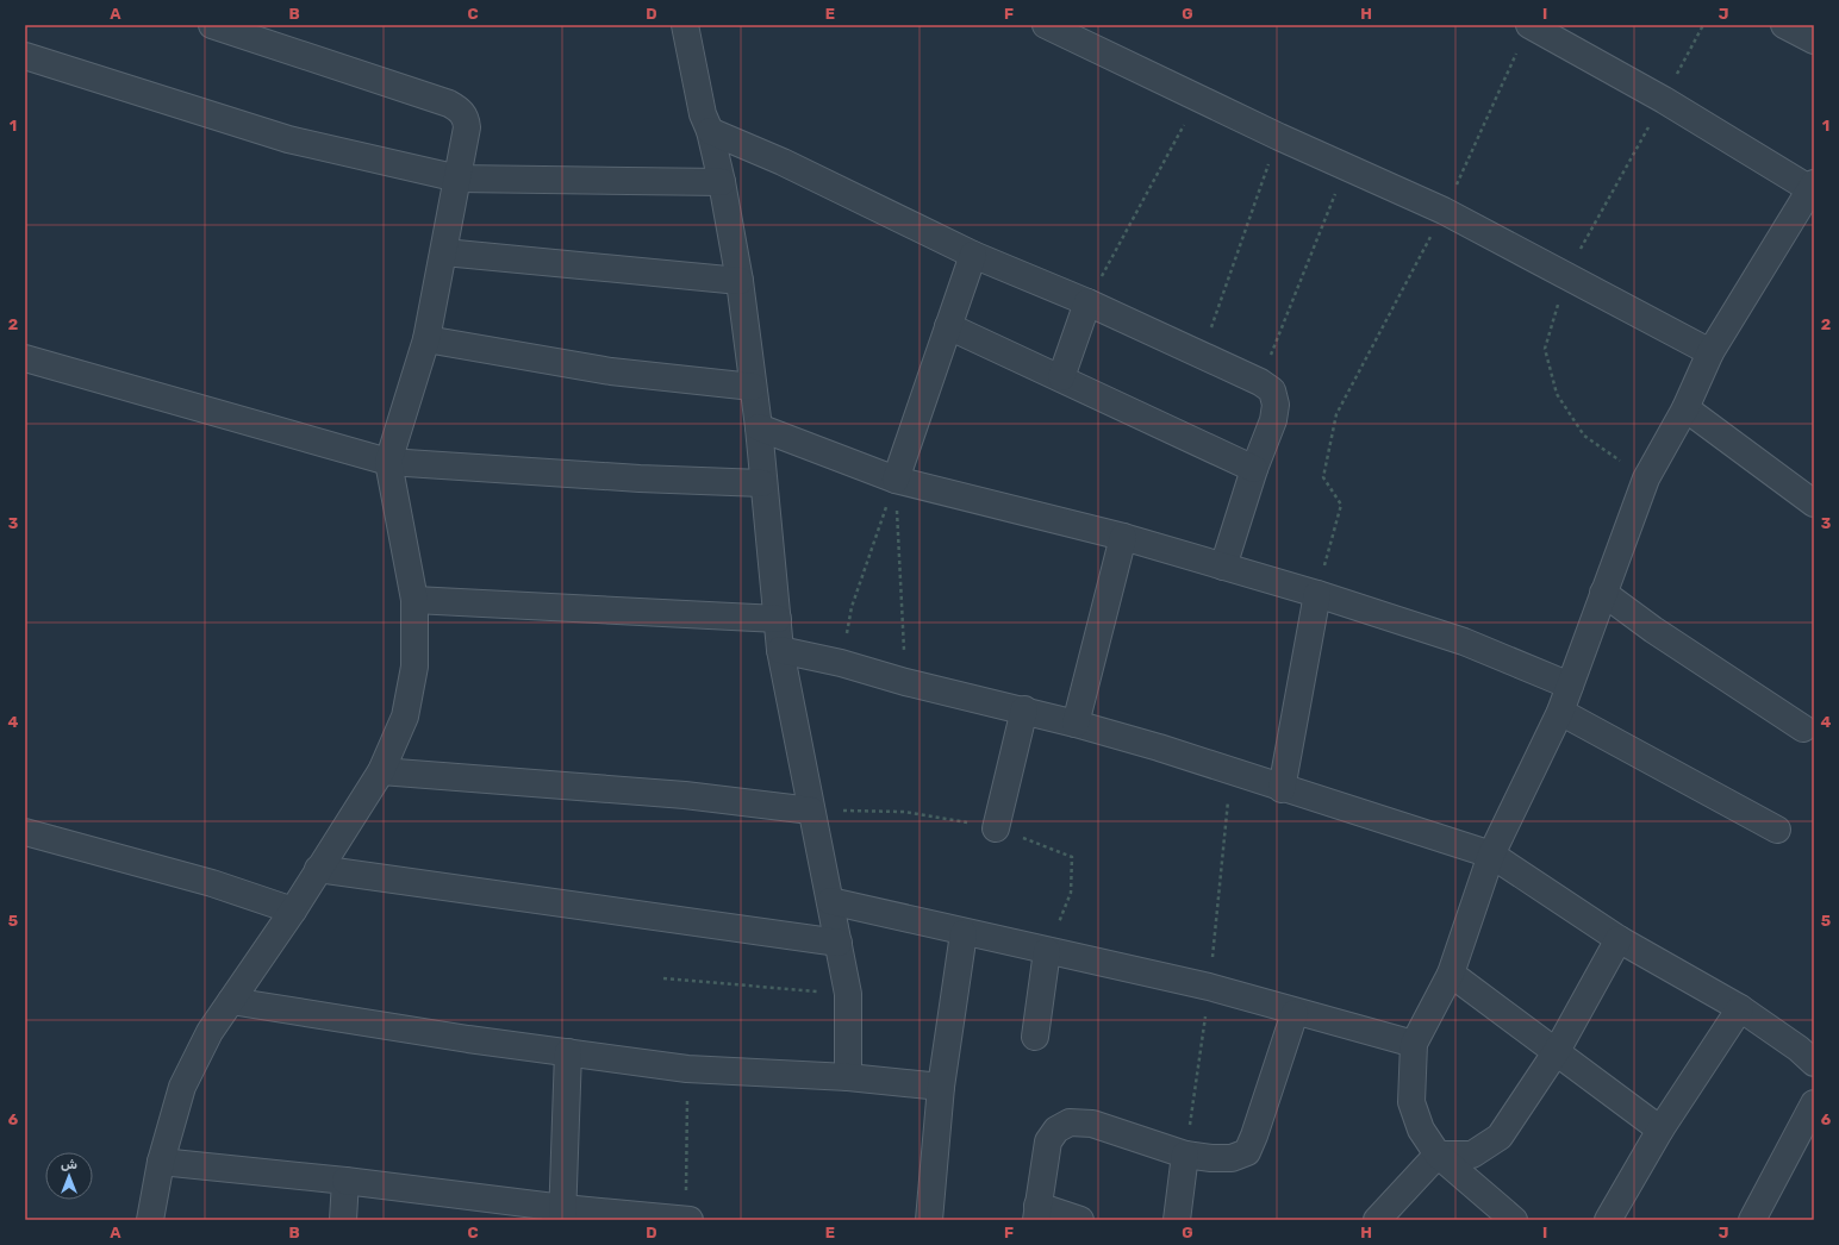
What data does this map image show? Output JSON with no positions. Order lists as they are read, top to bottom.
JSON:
{
  "north": "top",
  "grid": {
    "columns": [
      "A",
      "B",
      "C",
      "D",
      "E",
      "F",
      "G",
      "H",
      "I",
      "J"
    ],
    "rows": [
      "1",
      "2",
      "3",
      "4",
      "5",
      "6"
    ]
  }
}
